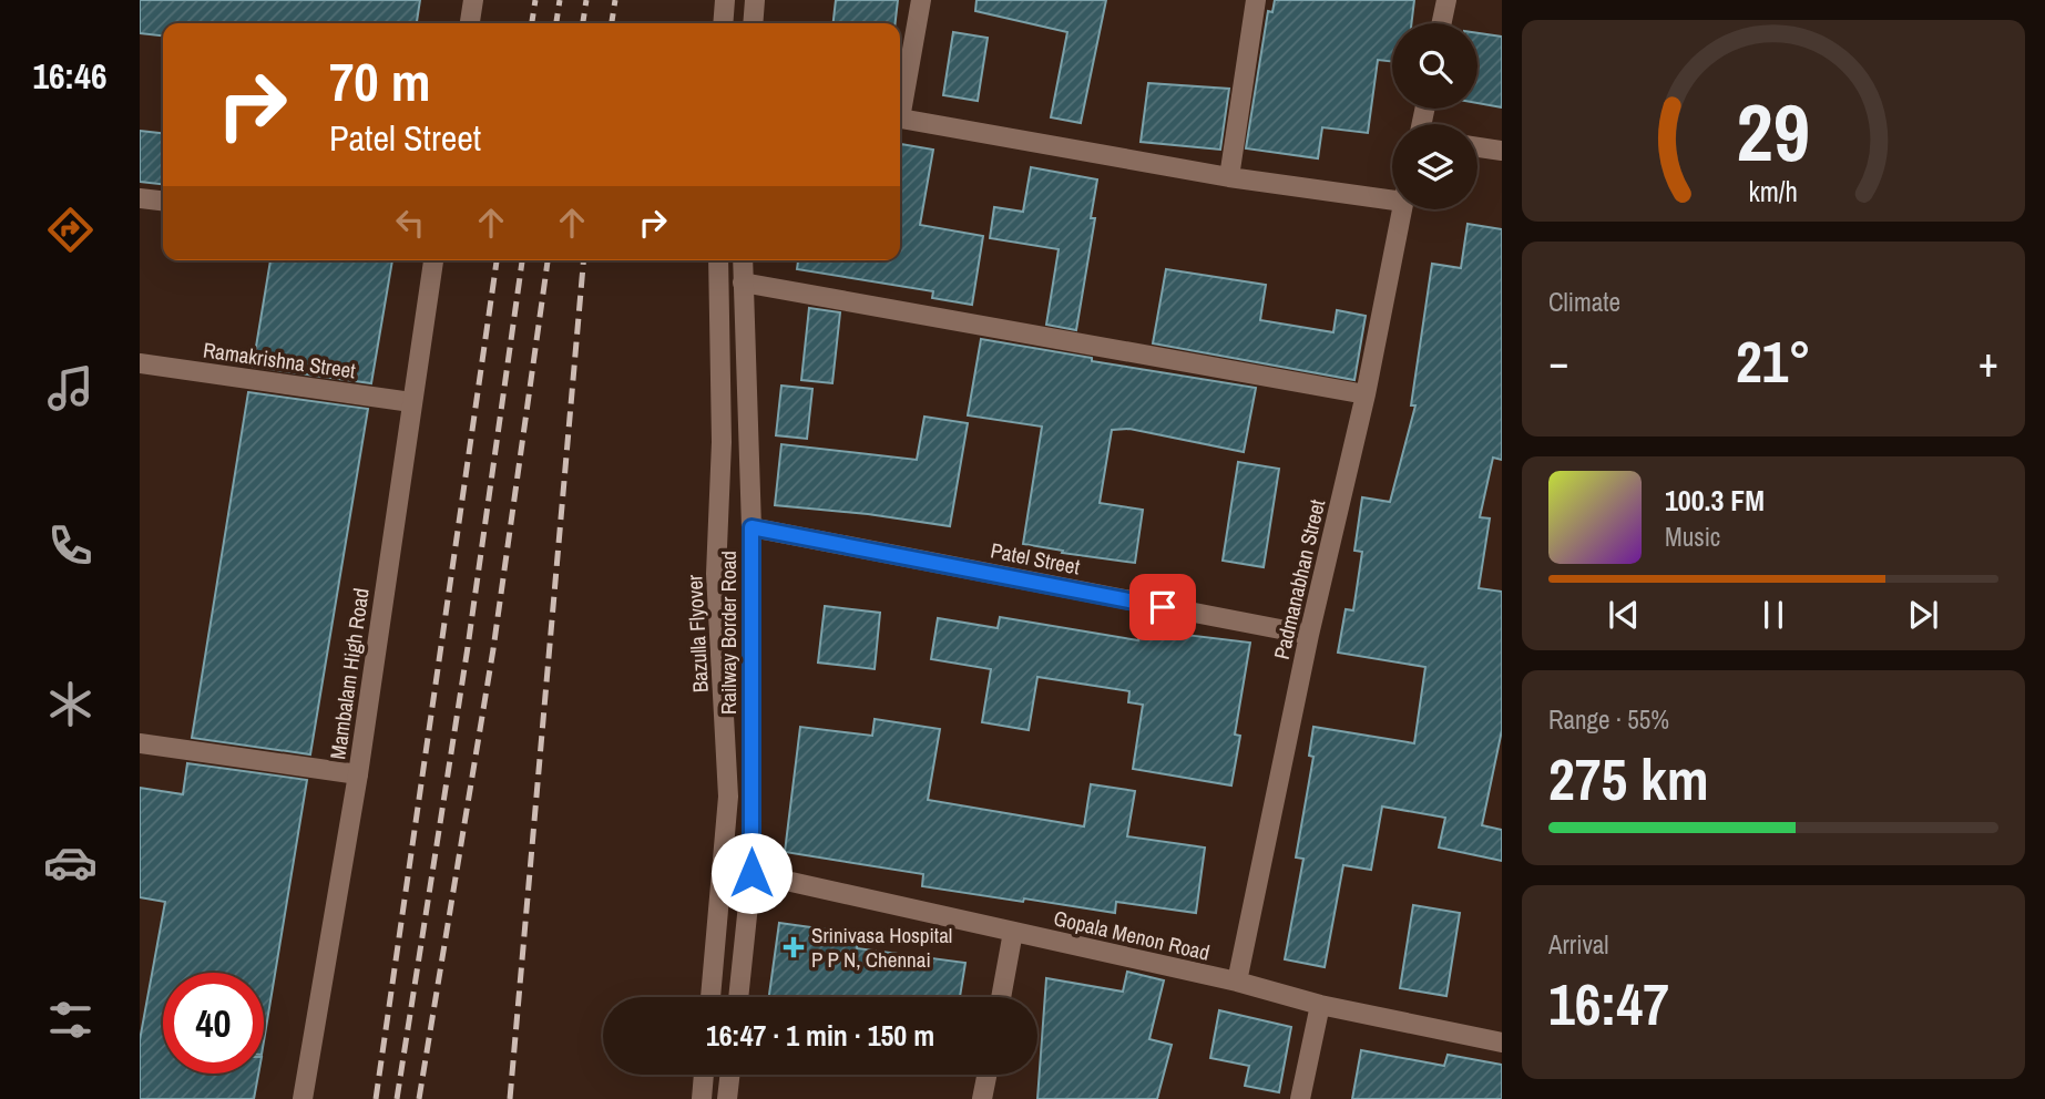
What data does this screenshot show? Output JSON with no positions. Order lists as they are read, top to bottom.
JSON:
{
  "streets": {
    "street": [
      "Ramakrishna Street",
      "Patel Street",
      "Padmanabhan Street",
      "Railway Border Road",
      "Bazulla Flyover",
      "Mambalam High Road",
      "Gopala Menon Road"
    ]
  },
  "crossings": [
    ["Ramakrishna Street", "Mambalam High Road"],
    ["Patel Street", "Padmanabhan Street"],
    ["Patel Street", "Railway Border Road"],
    ["Padmanabhan Street", "Gopala Menon Road"],
    ["Railway Border Road", "Gopala Menon Road"]
  ],
  "places": {
    "health": ["Srinivasa Hospital P P N, Chennai"]
  },
  "page": {
    "tabs": "16:46",
    "turn": ["70 m", "Patel Street"],
    "tile": [
      "Climate",
      ["Range · 55%", "275 km"],
      ["Arrival", "16:47"]
    ],
    "heat": ["−", "21°", "+"],
    "song": ["100.3 FM", "Music"],
    "limit": "40",
    "trip": "16:47 · 1 min · 150 m",
    "gauge": ["29", "km/h"]
  }
}
